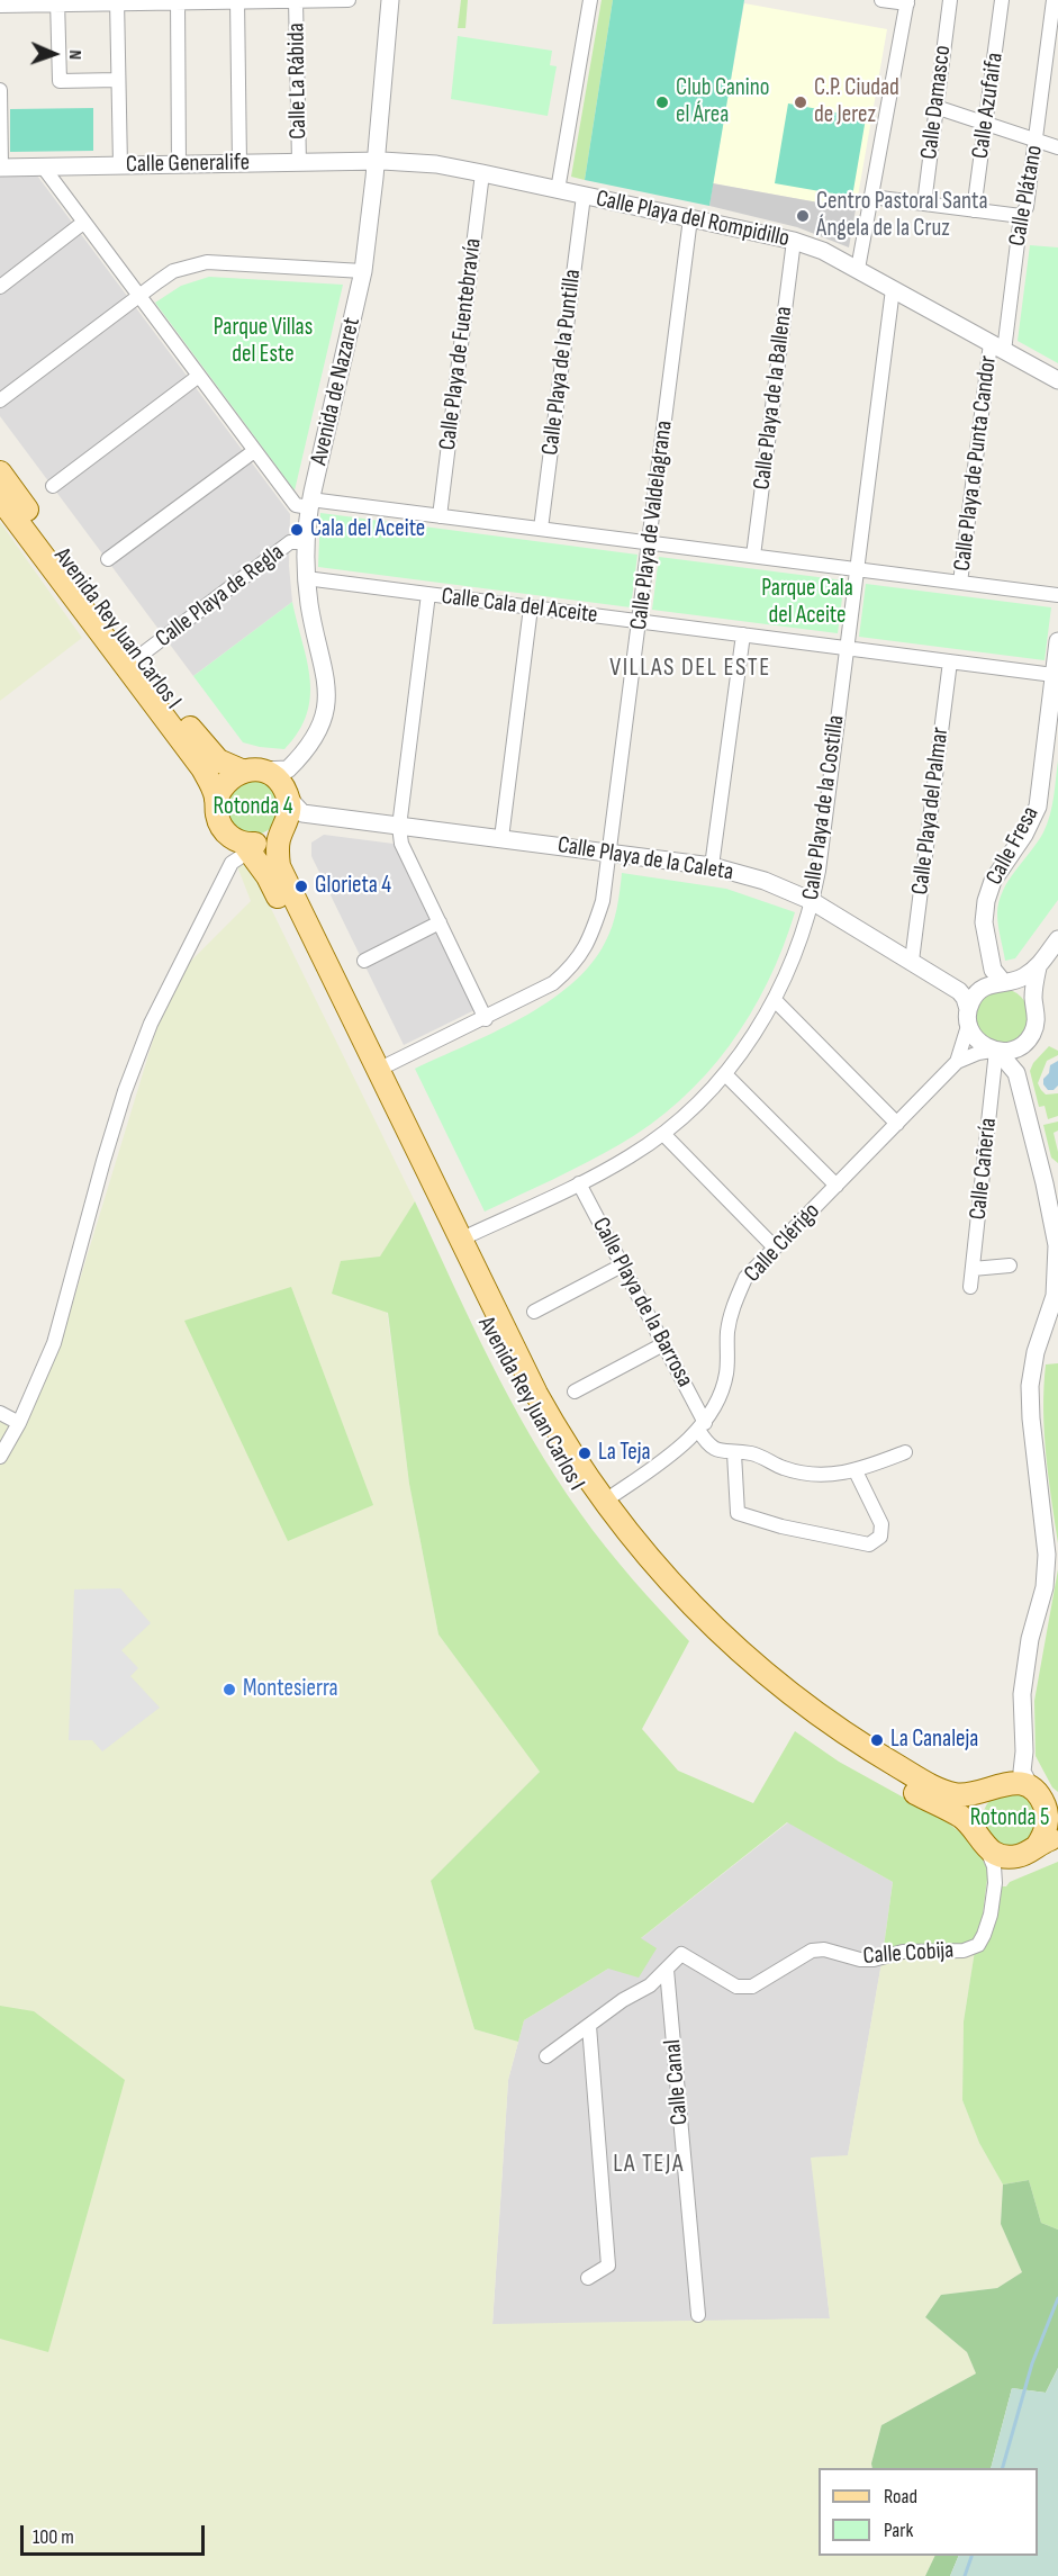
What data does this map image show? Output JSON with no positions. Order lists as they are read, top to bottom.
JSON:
{
  "streets": {
    "main road": ["Avenida Rey Juan Carlos I"],
    "street": [
      "Calle La Rábida",
      "Calle Damasco",
      "Calle Azufaifa",
      "Calle Generalife",
      "Calle Plátano",
      "Calle Playa del Rompidillo",
      "Calle Playa de Fuentebravía",
      "Calle Playa de la Puntilla",
      "Avenida de Nazaret",
      "Calle Playa de la Ballena",
      "Calle Playa de Punta Candor",
      "Calle Playa de Valdelagrana",
      "Calle Playa de Regla",
      "Calle Cala del Aceite",
      "Calle Playa de la Costilla",
      "Calle Playa del Palmar",
      "Calle Fresa",
      "Calle Playa de la Caleta",
      "Calle Cañería",
      "Calle Clérigo",
      "Calle Playa de la Barrosa",
      "Calle Cobija",
      "Calle Canal"
    ]
  },
  "crossings": [
    ["Calle La Rábida", "Calle Generalife"],
    ["Calle Generalife", "Calle Playa del Rompidillo"],
    ["Calle Generalife", "Avenida de Nazaret"],
    ["Calle Plátano", "Calle Playa del Rompidillo"],
    ["Calle Plátano", "Calle Playa de Punta Candor"],
    ["Calle Playa del Rompidillo", "Calle Playa de Fuentebravía"],
    ["Calle Playa del Rompidillo", "Calle Playa de la Puntilla"],
    ["Calle Playa del Rompidillo", "Avenida de Nazaret"],
    ["Calle Playa del Rompidillo", "Calle Playa de la Ballena"],
    ["Calle Playa del Rompidillo", "Calle Playa de Punta Candor"],
    ["Calle Playa del Rompidillo", "Calle Playa de Valdelagrana"],
    ["Calle Playa del Rompidillo", "Calle Playa de la Costilla"],
    ["Avenida de Nazaret", "Calle Playa de Regla"],
    ["Avenida de Nazaret", "Calle Cala del Aceite"],
    ["Calle Playa de Valdelagrana", "Calle Cala del Aceite"],
    ["Calle Playa de Valdelagrana", "Avenida Rey Juan Carlos I"],
    ["Calle Playa de Valdelagrana", "Calle Playa de la Caleta"],
    ["Calle Playa de Regla", "Avenida Rey Juan Carlos I"],
    ["Calle Cala del Aceite", "Calle Playa de la Costilla"],
    ["Calle Cala del Aceite", "Calle Playa del Palmar"],
    ["Calle Cala del Aceite", "Calle Fresa"],
    ["Avenida Rey Juan Carlos I", "Calle Playa de la Costilla"],
    ["Avenida Rey Juan Carlos I", "Calle Playa de la Caleta"],
    ["Avenida Rey Juan Carlos I", "Calle Clérigo"],
    ["Avenida Rey Juan Carlos I", "Calle Cobija"],
    ["Calle Playa de la Costilla", "Calle Playa de la Caleta"],
    ["Calle Playa de la Costilla", "Calle Playa de la Barrosa"],
    ["Calle Playa del Palmar", "Calle Playa de la Caleta"],
    ["Calle Fresa", "Calle Cañería"],
    ["Calle Fresa", "Calle Clérigo"],
    ["Calle Cañería", "Calle Clérigo"],
    ["Calle Clérigo", "Calle Playa de la Barrosa"],
    ["Calle Cobija", "Calle Canal"]
  ],
  "districts": ["VILLAS DEL ESTE", "LA TEJA"],
  "parks": [
    "Parque Villas del Este",
    "Parque Cala del Aceite",
    "Rotonda 4",
    "Rotonda 5"
  ],
  "places": [
    "Club Canino el Área",
    "C.P. Ciudad de Jerez",
    "Centro Pastoral Santa Ángela de la Cruz",
    "Cala del Aceite",
    "Glorieta 4",
    "La Teja",
    "Montesierra",
    "La Canaleja"
  ],
  "legend": ["Road", "Park"],
  "scale_bar": "100 m",
  "north": "right"
}
